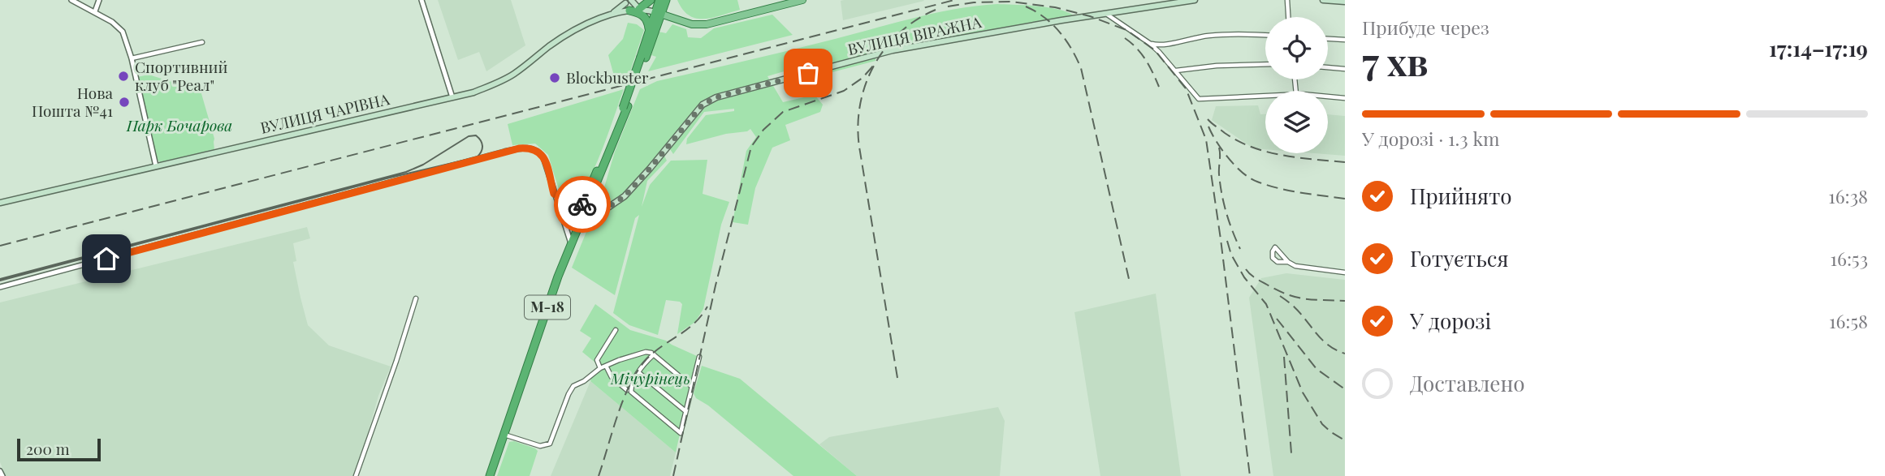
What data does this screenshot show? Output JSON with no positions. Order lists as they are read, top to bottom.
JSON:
{
  "streets": {
    "highway": ["М-18"],
    "main road": ["ВУЛИЦЯ ВІРАЖНА", "ВУЛИЦЯ ЧАРІВНА"]
  },
  "crossings": [
    ["ВУЛИЦЯ ВІРАЖНА", "М-18"]
  ],
  "parks": ["Парк Бочарова", "Мічурінець"],
  "places": ["Спортивний клуб \"Реал\"", "Blockbuster", "Нова Пошта №41"],
  "scale_bar": "200 m",
  "page": {
    "heading": ["7 хв", "Прибуде через", "17:14–17:19"],
    "bar": "У дорозі · 1.3 km",
    "list": [
      ["Прийнято", "16:38"],
      ["Готується", "16:53"],
      ["У дорозі", "16:58"],
      "Доставлено"
    ],
    "scale": "200 m"
  }
}
